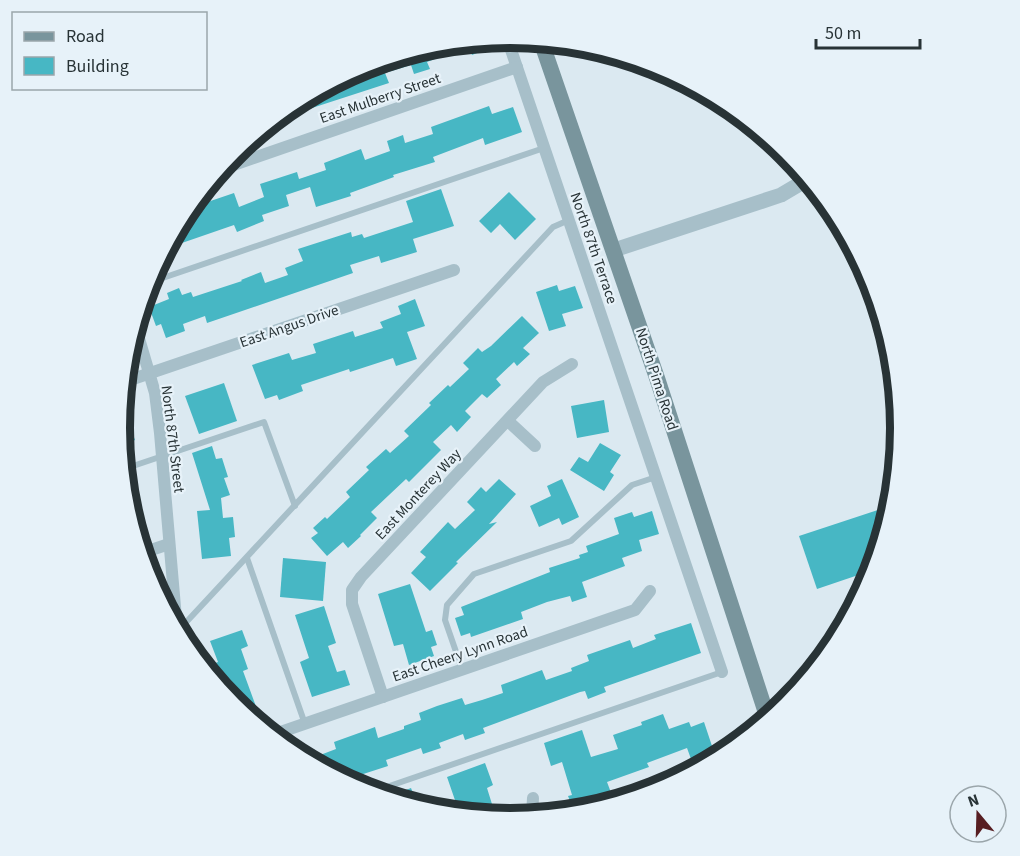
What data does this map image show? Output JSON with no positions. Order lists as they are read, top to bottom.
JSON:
{
  "streets": {
    "main road": ["North Pima Road"],
    "street": [
      "East Mulberry Street",
      "North 87th Terrace",
      "East Angus Drive",
      "North 87th Street",
      "East Monterey Way",
      "East Cheery Lynn Road"
    ]
  },
  "crossings": [
    ["East Mulberry Street", "North 87th Terrace"],
    ["East Angus Drive", "North 87th Street"],
    ["East Monterey Way", "East Cheery Lynn Road"]
  ],
  "legend": ["Road", "Building"],
  "scale_bar": "50 m",
  "north": "top"
}
